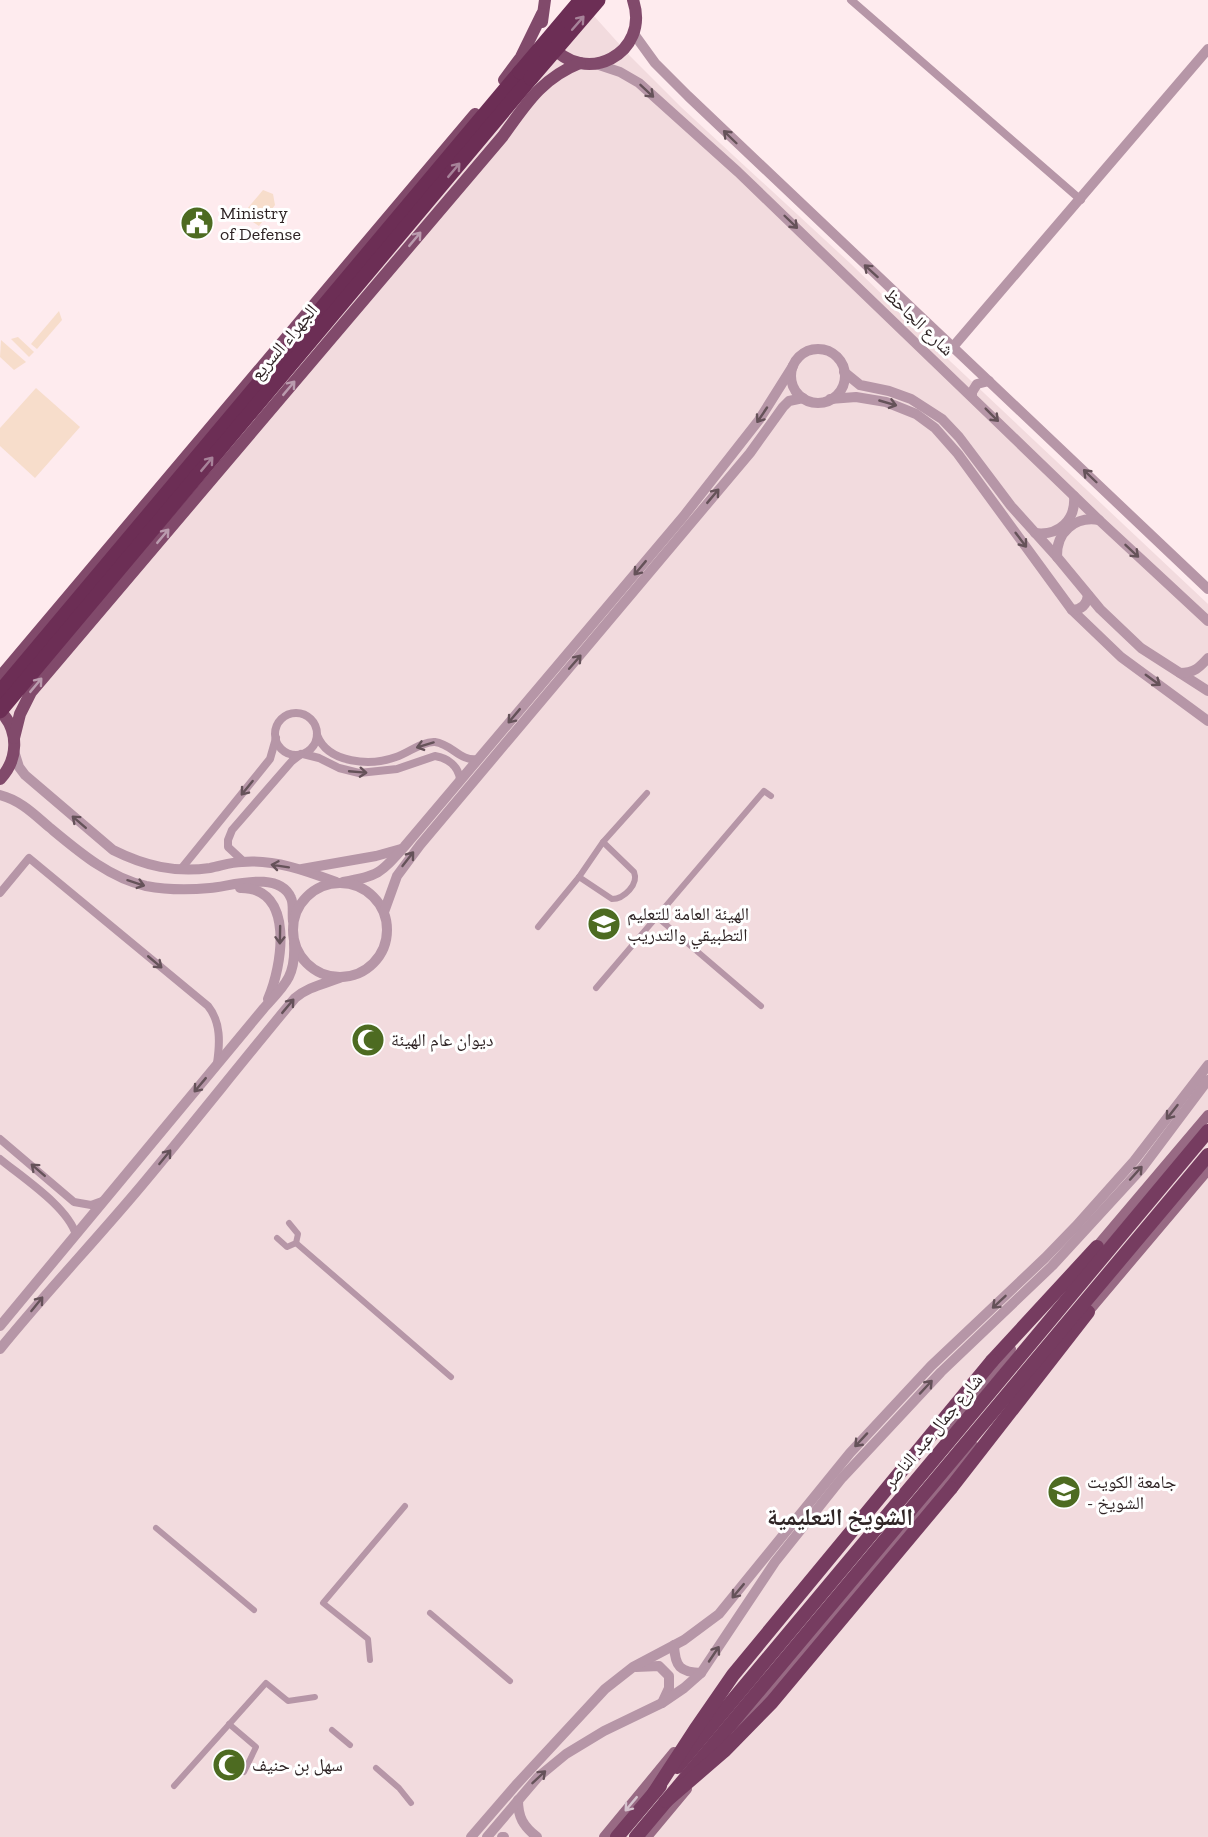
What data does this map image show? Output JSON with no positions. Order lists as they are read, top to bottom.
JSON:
{
  "streets": {
    "highway": ["الجهراء السريع", "شارع جمال عبد الناصر"],
    "street": ["شارع الجاحظ"]
  },
  "districts": ["الشويخ التعليمية"],
  "places": {
    "public building": ["Ministry of Defense"],
    "school or university": ["الهيئة العامة للتعليم التطبيقي والتدريب", "جامعة الكويت - الشويخ"],
    "mosque": ["ديوان عام الهيئة", "سهل بن حنيف"]
  }
}
